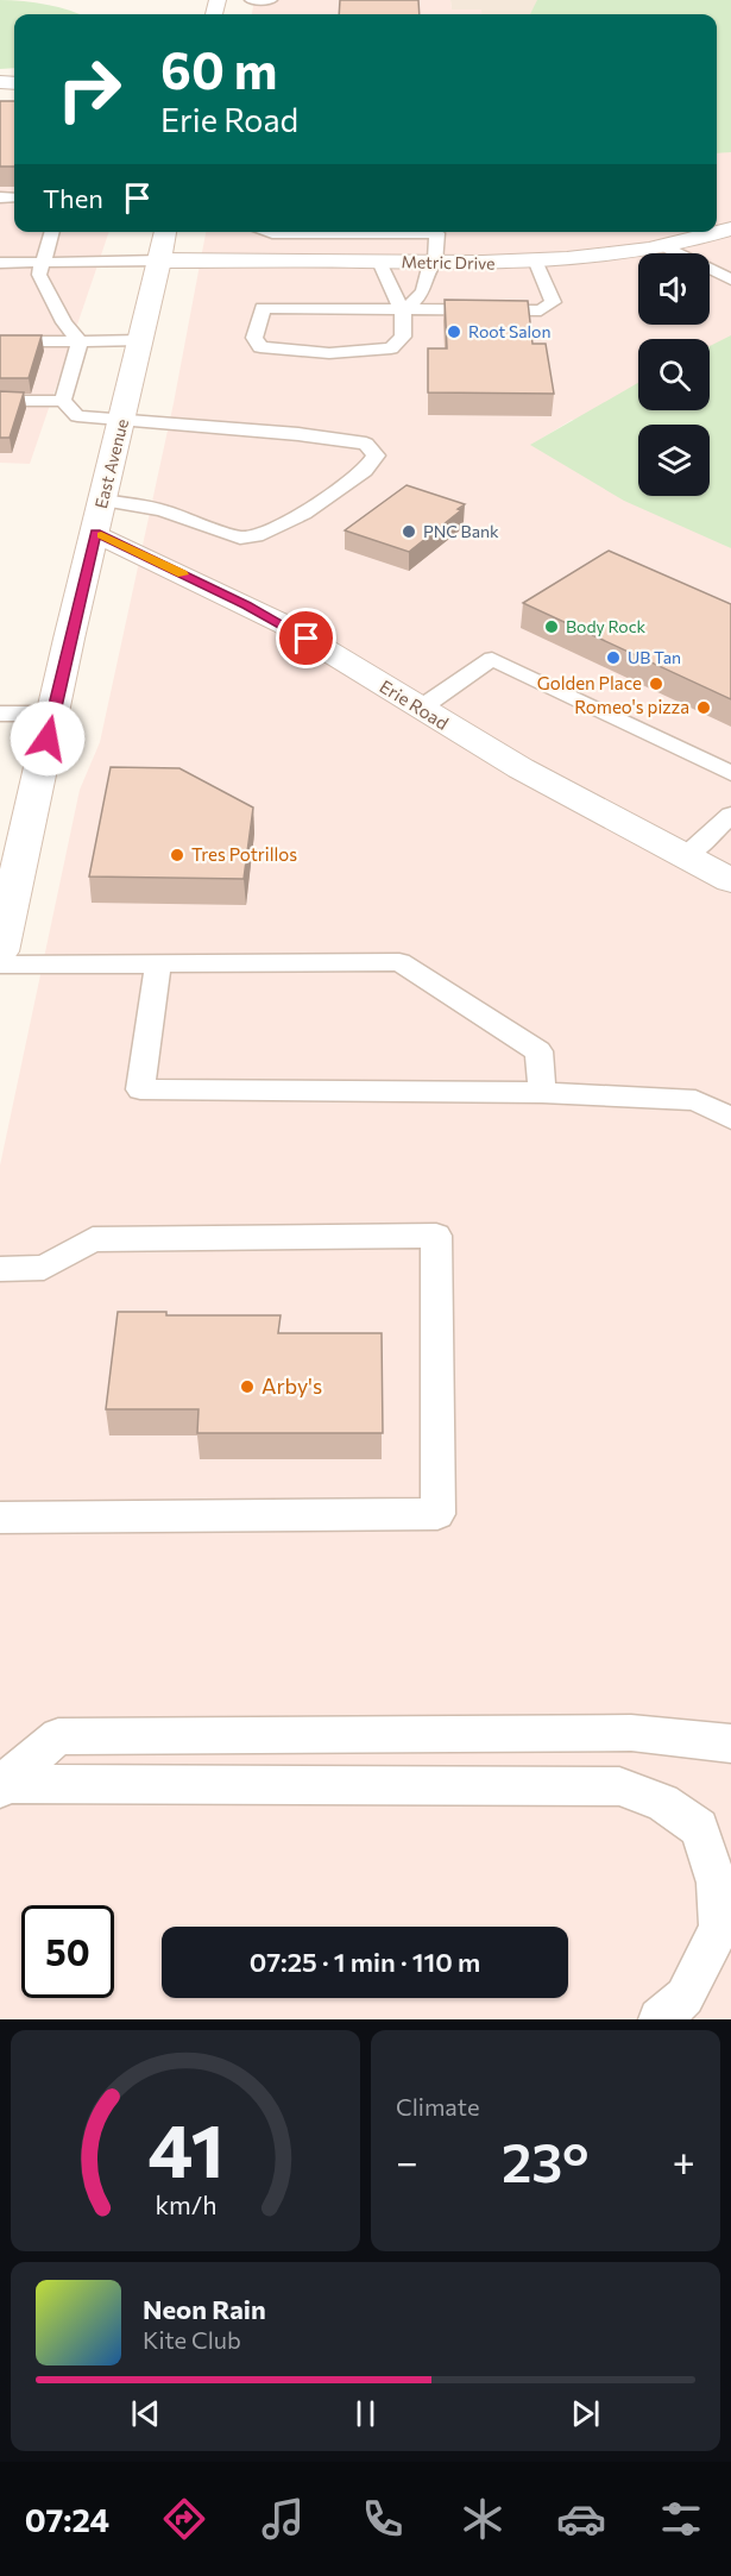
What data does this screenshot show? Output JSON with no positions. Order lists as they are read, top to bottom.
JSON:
{
  "streets": {
    "street": ["Metric Drive", "East Avenue", "Erie Road"]
  },
  "crossings": [
    ["Metric Drive", "East Avenue"],
    ["East Avenue", "Erie Road"]
  ],
  "places": [
    "Root Salon",
    "PNC Bank",
    "Body Rock",
    "UB Tan",
    "Golden Place",
    "Romeo's pizza",
    "Tres Potrillos",
    "Arby's"
  ],
  "page": {
    "turn": ["60 m", "Erie Road"],
    "then": "Then",
    "limit": "50",
    "trip": "07:25 · 1 min · 110 m",
    "tile": "Climate",
    "heat": ["−", "23°", "+"],
    "song": ["Neon Rain", "Kite Club"],
    "tabs": "07:24",
    "gauge": ["41", "km/h"]
  }
}
